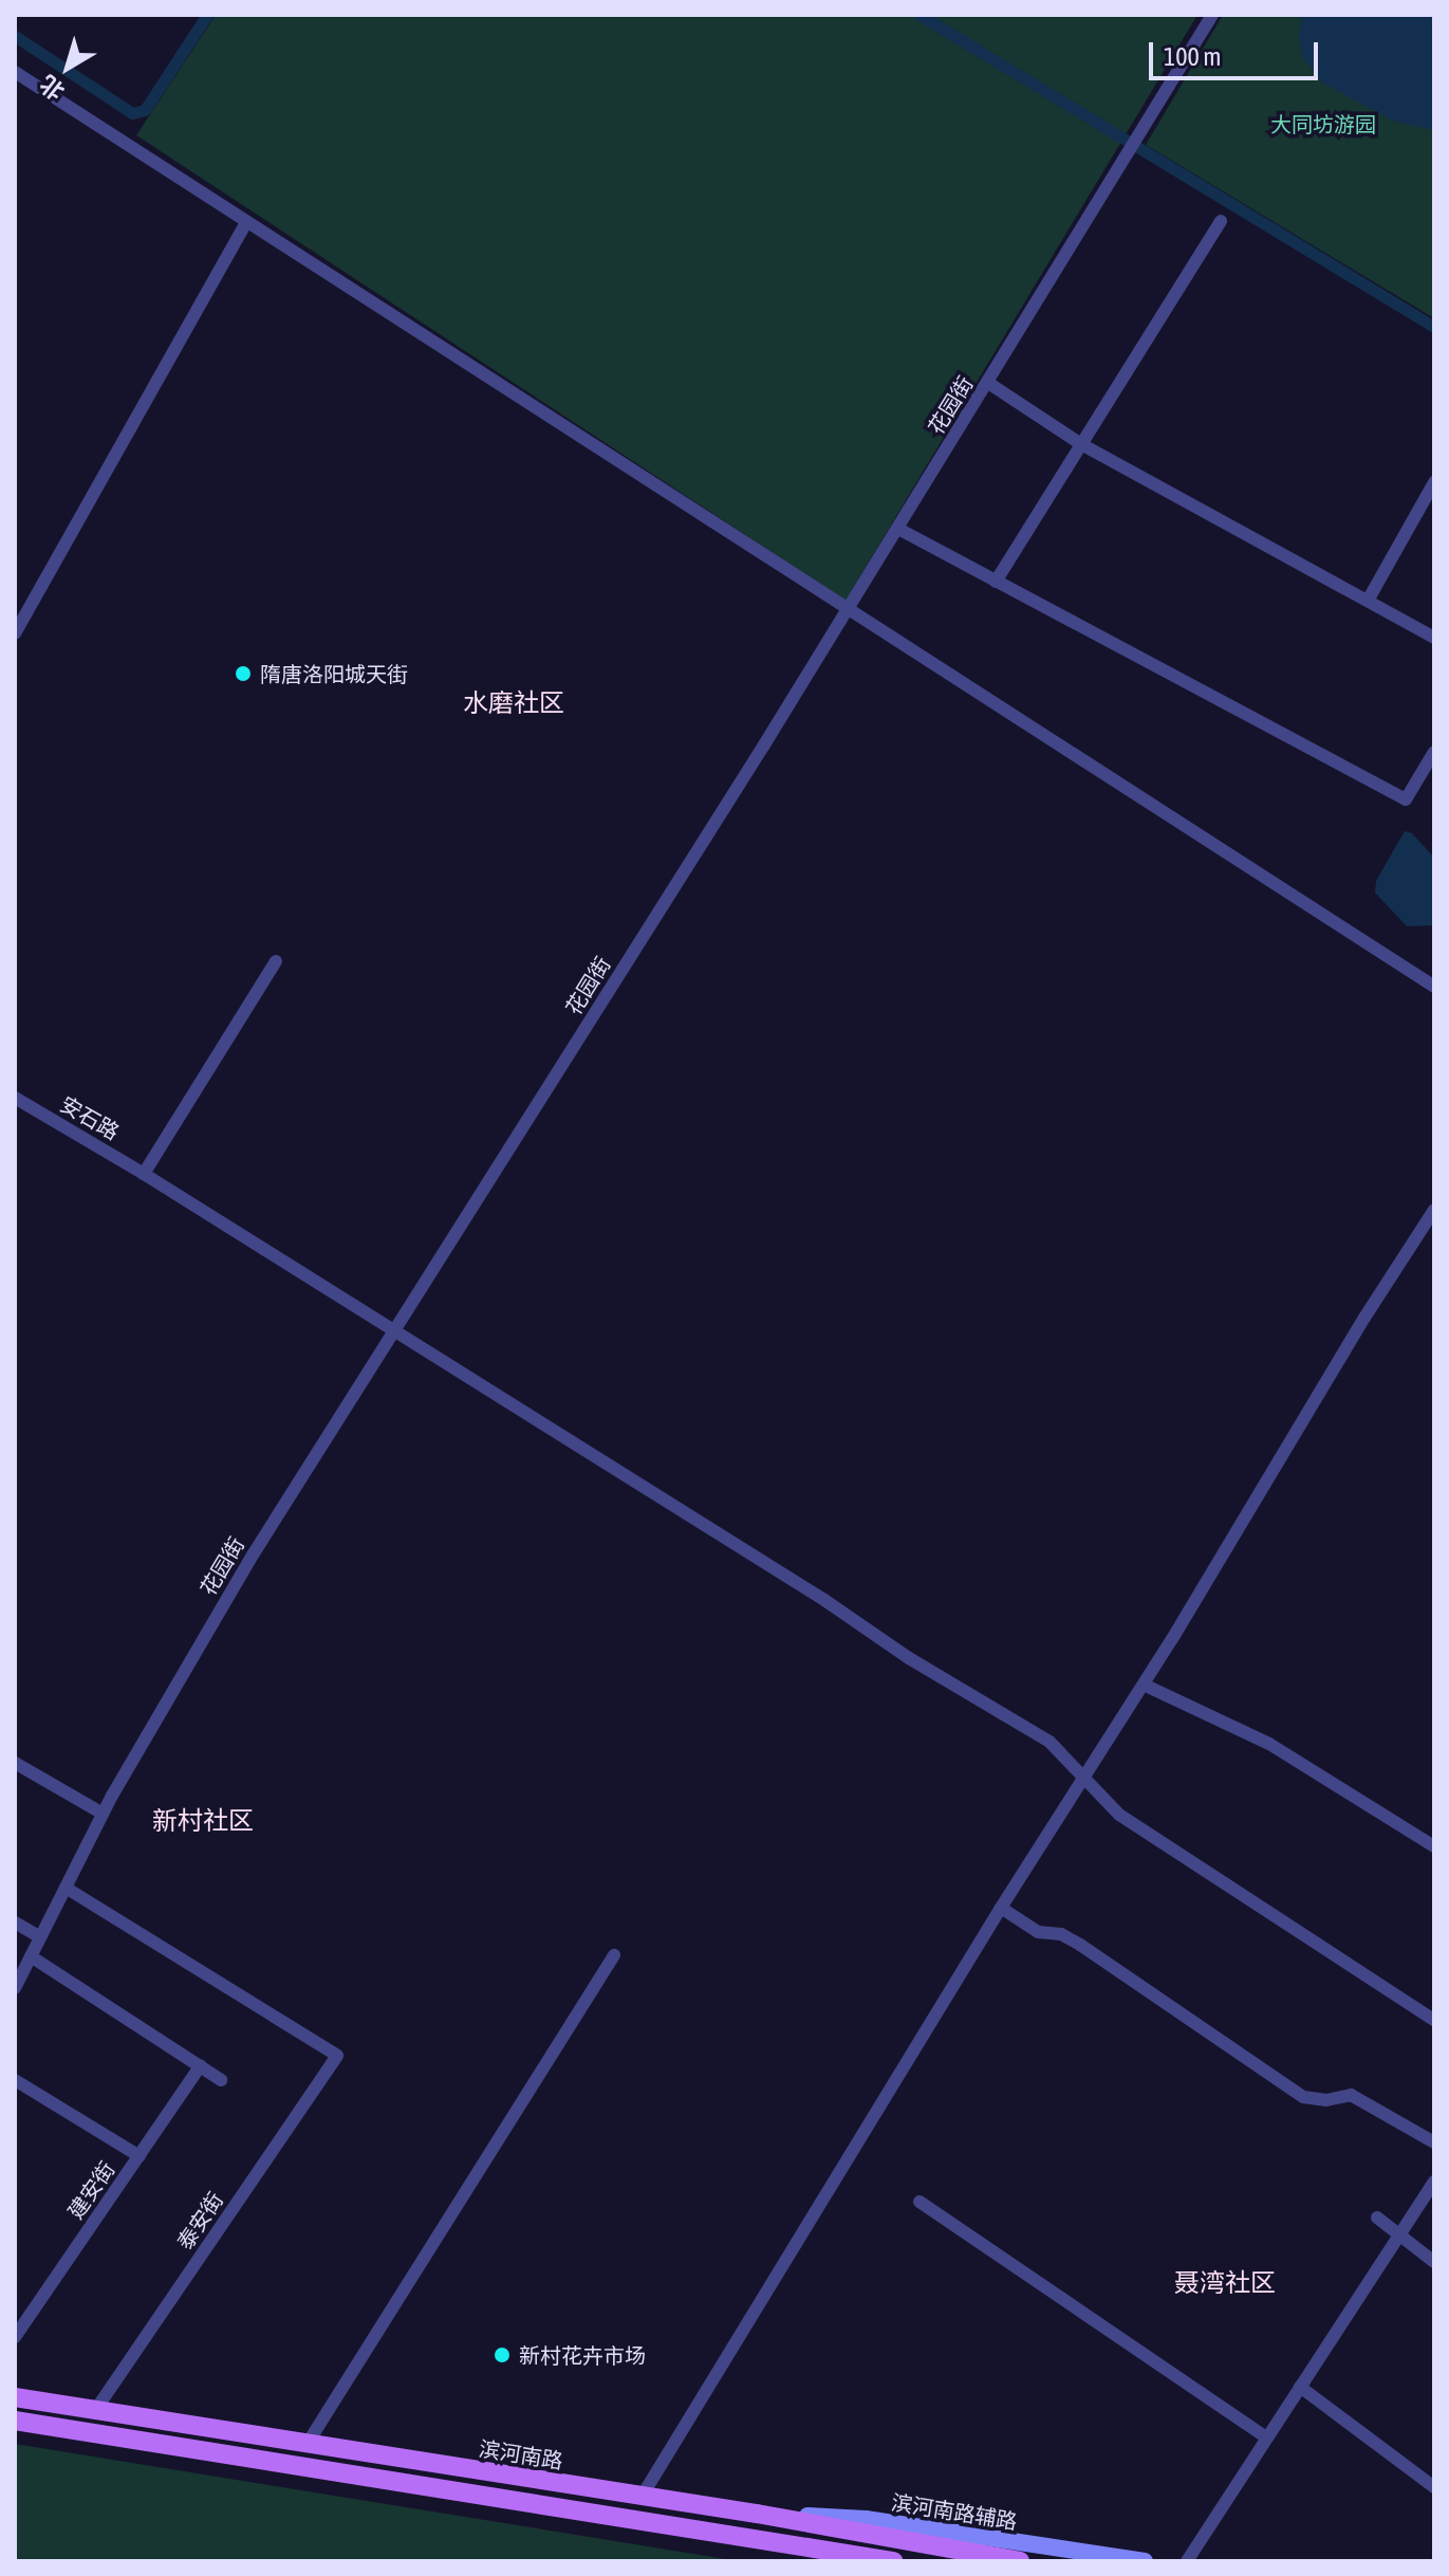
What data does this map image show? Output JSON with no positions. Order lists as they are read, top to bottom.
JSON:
{
  "streets": {
    "main road": ["滨河南路", "滨河南路辅路"],
    "street": [
      "花园街",
      "安石路",
      "建安街",
      "泰安街"
    ]
  },
  "crossings": [
    ["花园街", "安石路"],
    ["花园街", "泰安街"],
    ["泰安街", "滨河南路"],
    ["滨河南路", "滨河南路辅路"]
  ],
  "districts": ["水磨社区", "新村社区", "聂湾社区"],
  "parks": ["大同坊游园"],
  "places": ["隋唐洛阳城天街", "新村花卉市场"],
  "scale_bar": "100 m",
  "north": "bottom left"
}
